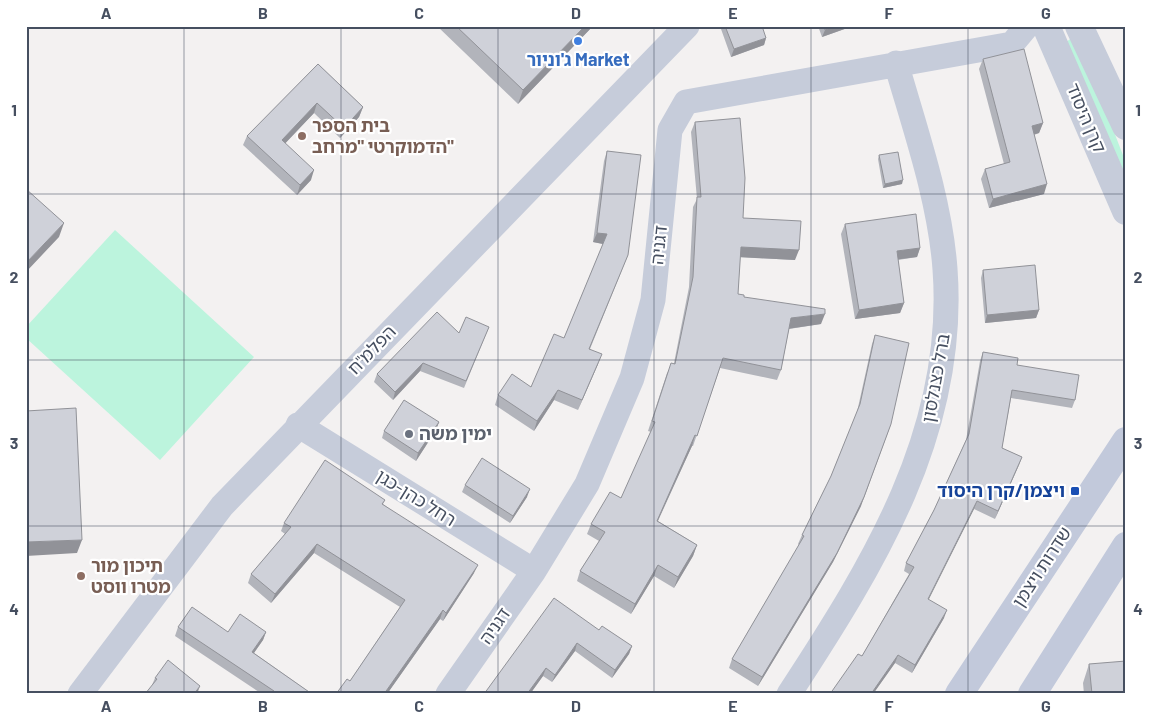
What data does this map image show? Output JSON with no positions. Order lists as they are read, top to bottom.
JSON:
{
  "streets": {
    "main road": ["שדרות ויצמן"],
    "street": [
      "קרן היסוד",
      "דגניה",
      "הפלמ\"ח",
      "ברל כצנלסון",
      "רחל כהן-כגן"
    ]
  },
  "crossings": [
    ["דגניה", "ברל כצנלסון"],
    ["דגניה", "רחל כהן-כגן"],
    ["הפלמ\"ח", "רחל כהן-כגן"]
  ],
  "places": {
    "other": [
      "ג'וניור Market",
      "בית הספר הדמוקרטי \"מרחב\"",
      "ימין משה",
      "תיכון מור מטרו ווסט"
    ],
    "transit": ["ויצמן/קרן היסוד"]
  },
  "grid": {
    "columns": [
      "A",
      "B",
      "C",
      "D",
      "E",
      "F",
      "G"
    ],
    "rows": [
      "1",
      "2",
      "3",
      "4"
    ]
  }
}
